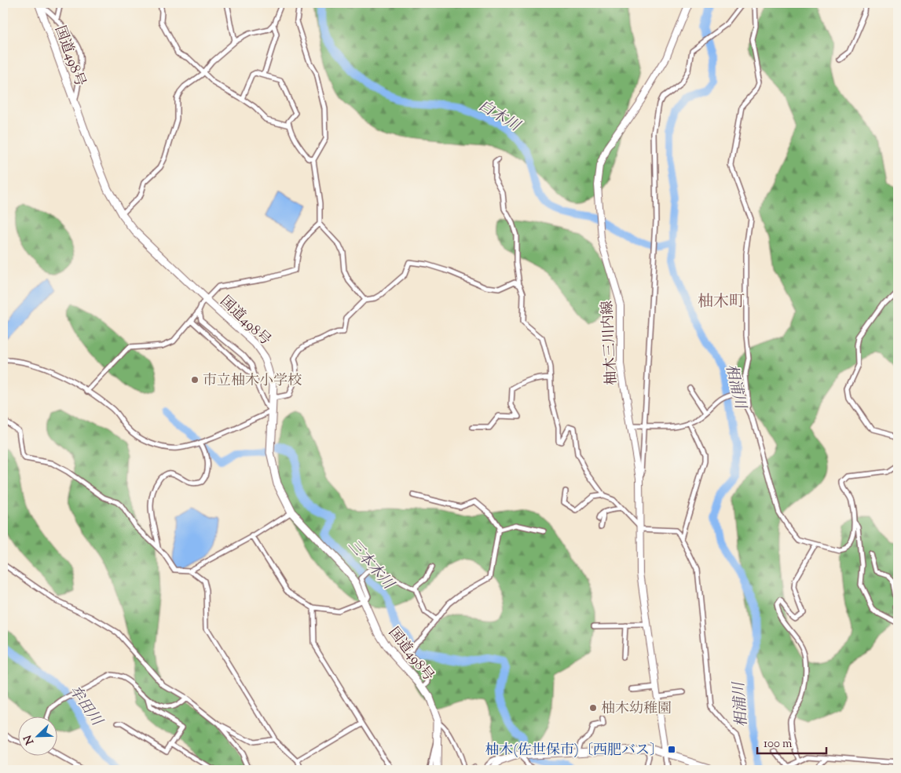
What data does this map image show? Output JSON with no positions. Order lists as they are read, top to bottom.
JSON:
{
  "streets": {
    "highway": ["国道498号"],
    "main road": ["柚木三川内線"]
  },
  "districts": ["柚木町"],
  "water": [
    "白木川",
    "相浦川",
    "三本木川",
    "牟田川"
  ],
  "places": {
    "other": ["市立柚木小学校", "柚木幼稚園"],
    "transit": ["柚木(佐世保市)〔西肥バス〕"]
  },
  "scale_bar": "100 m",
  "north": "bottom left"
}
